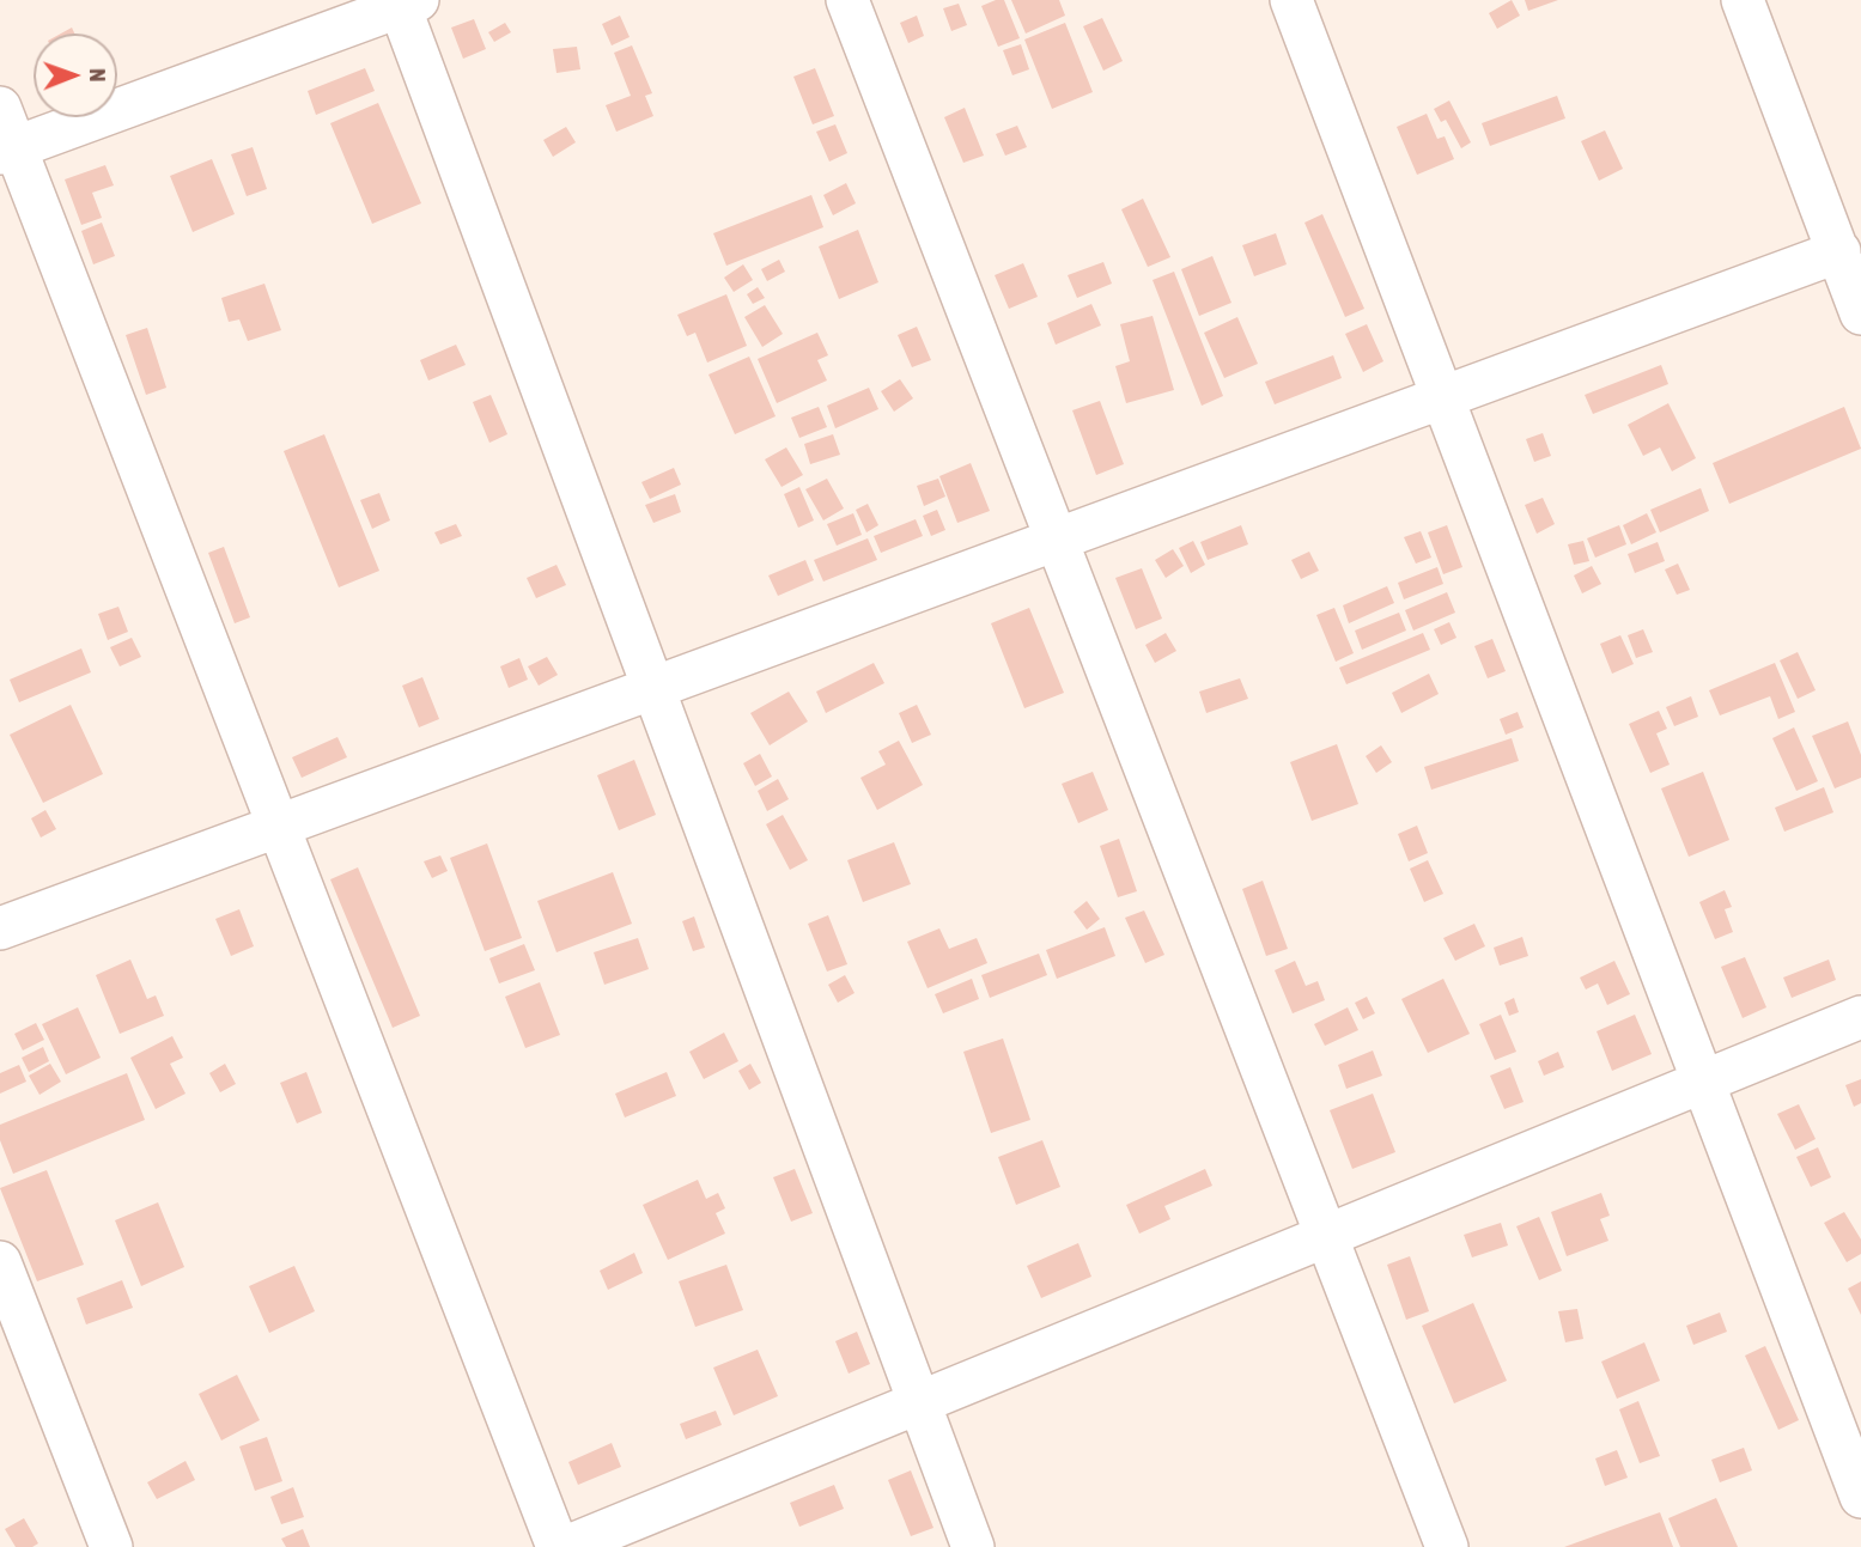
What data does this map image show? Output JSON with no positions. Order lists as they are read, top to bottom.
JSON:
{
  "north": "right"
}
